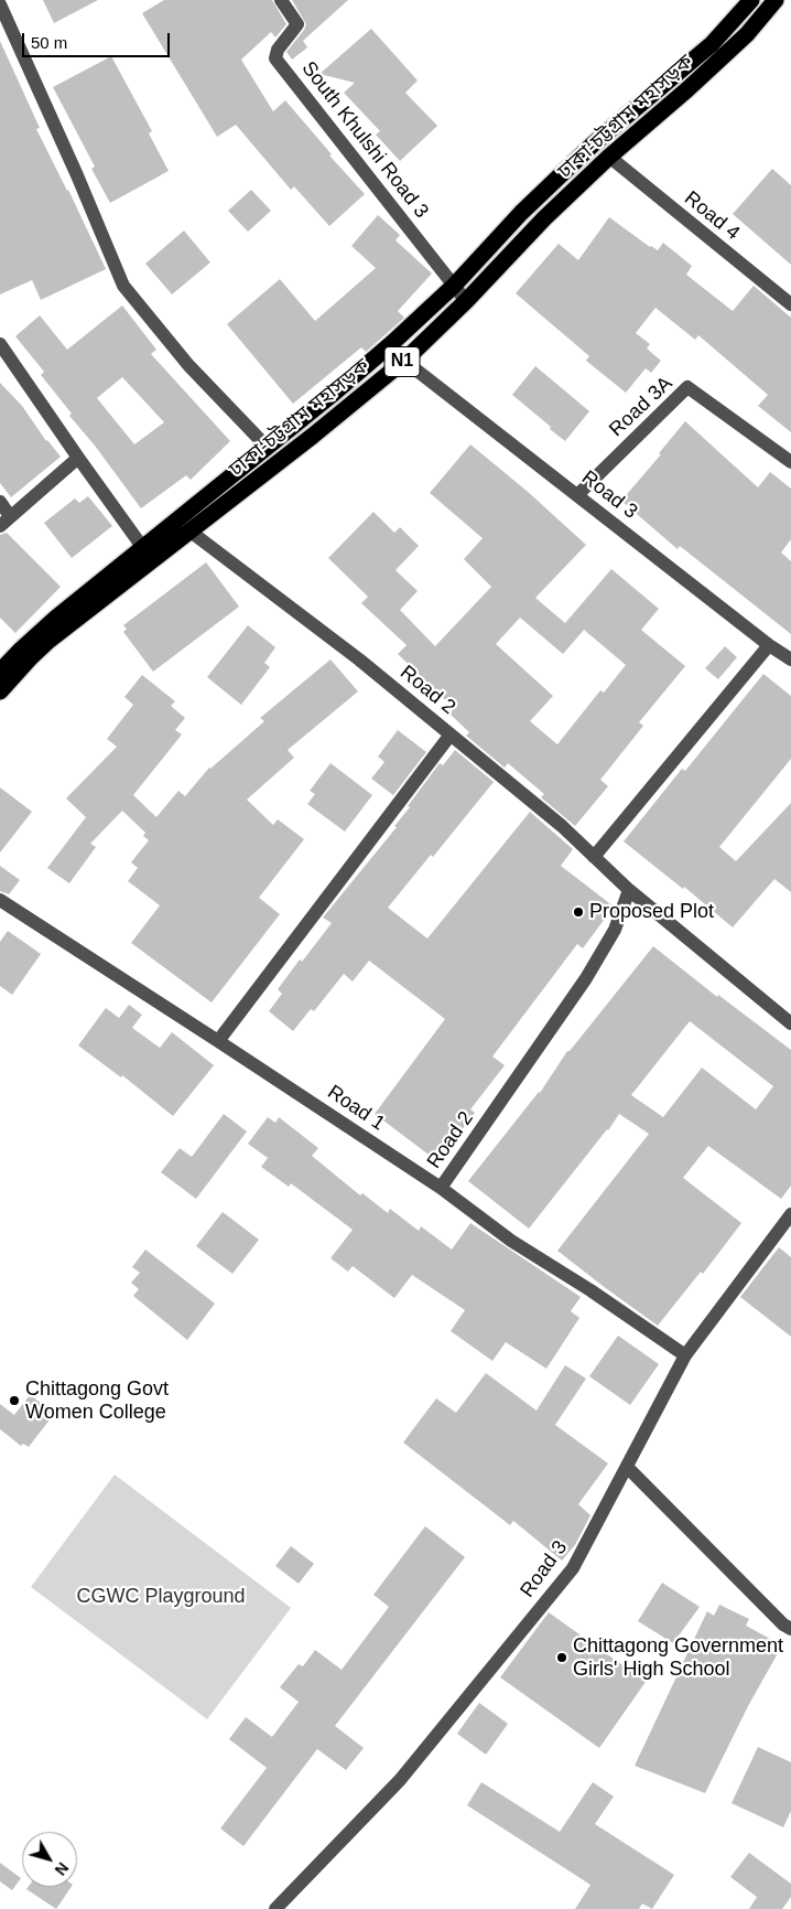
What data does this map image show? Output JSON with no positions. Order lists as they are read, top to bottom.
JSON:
{
  "streets": {
    "highway": ["ঢাকা-চট্টগ্রাম মহাসড়ক", "N1"],
    "street": [
      "South Khulshi Road 3",
      "Road 4",
      "Road 3A",
      "Road 3",
      "Road 2",
      "Road 1"
    ]
  },
  "crossings": [
    ["ঢাকা-চট্টগ্রাম মহাসড়ক", "South Khulshi Road 3"],
    ["ঢাকা-চট্টগ্রাম মহাসড়ক", "Road 4"],
    ["ঢাকা-চট্টগ্রাম মহাসড়ক", "Road 3"],
    ["ঢাকা-চট্টগ্রাম মহাসড়ক", "Road 2"],
    ["Road 3A", "Road 3"],
    ["Road 3", "Road 1"],
    ["Road 2", "Road 1"]
  ],
  "parks": ["CGWC Playground"],
  "places": ["Proposed Plot", "Chittagong Govt Women College", "Chittagong Government Girls' High School"],
  "scale_bar": "50 m",
  "north": "bottom right"
}
